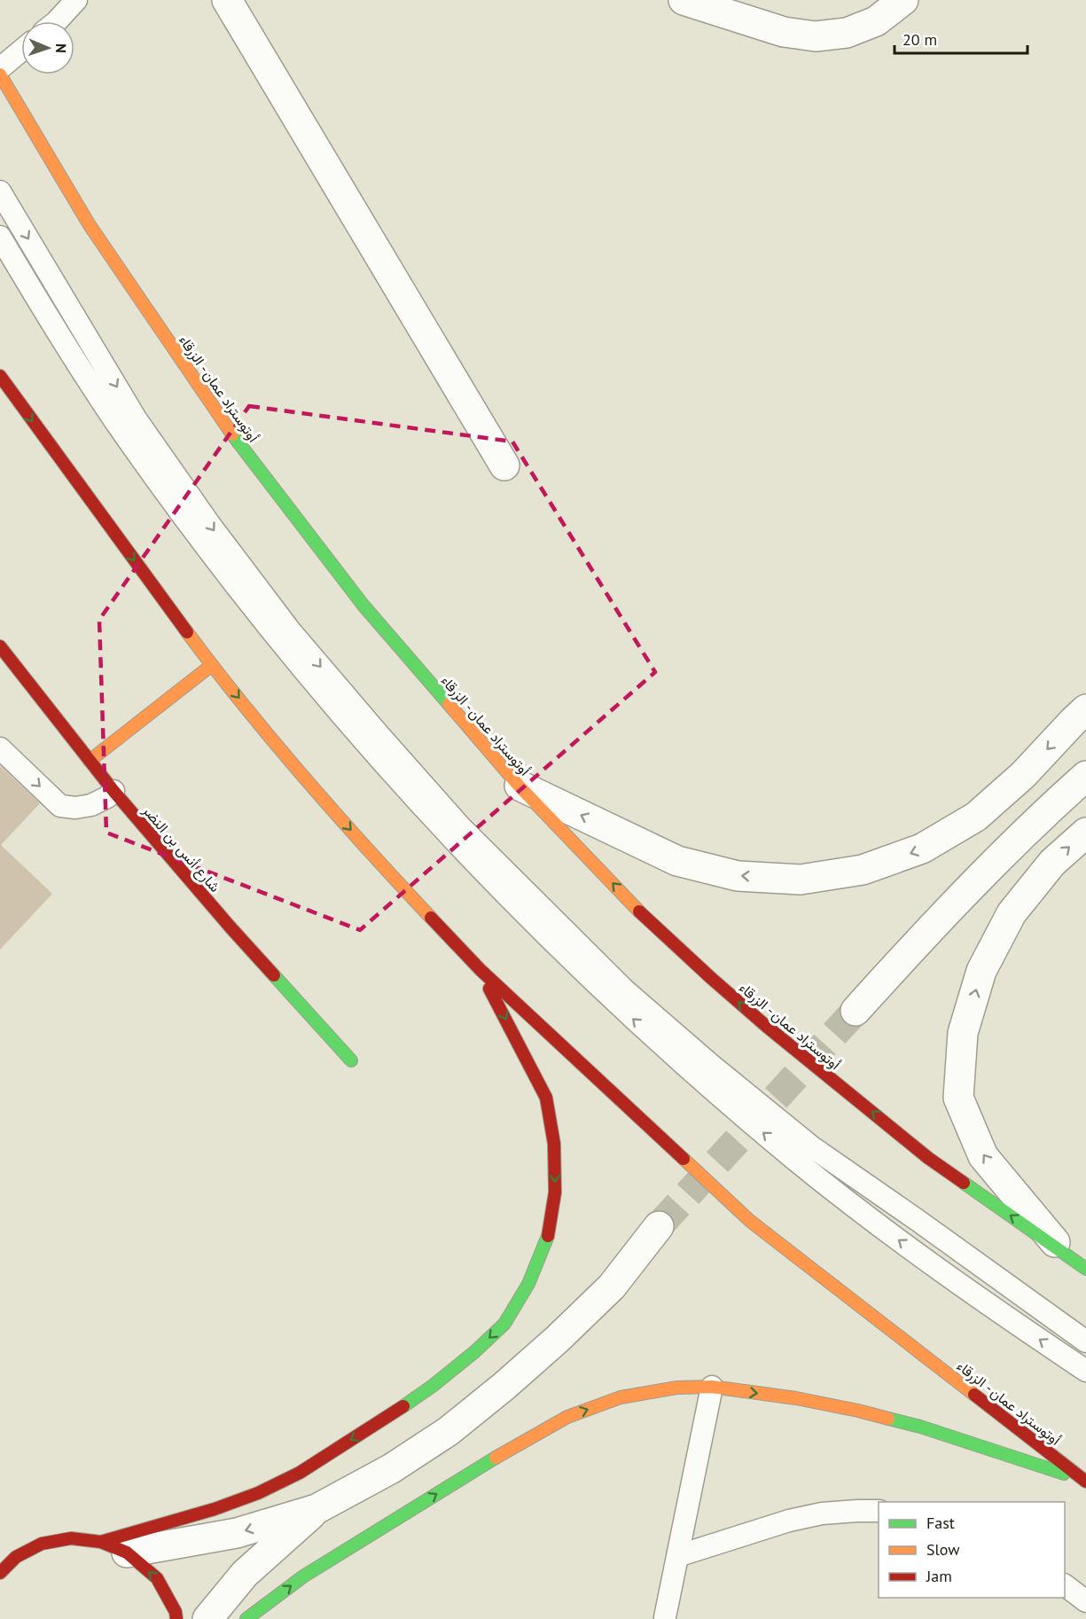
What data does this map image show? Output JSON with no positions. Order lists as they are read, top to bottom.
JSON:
{
  "streets": {
    "main road": ["أوتوستراد عمان - الزرقاء", "شارع أنس بن النضر"]
  },
  "legend": ["Fast", "Slow", "Jam"],
  "scale_bar": "20 m",
  "north": "right"
}
